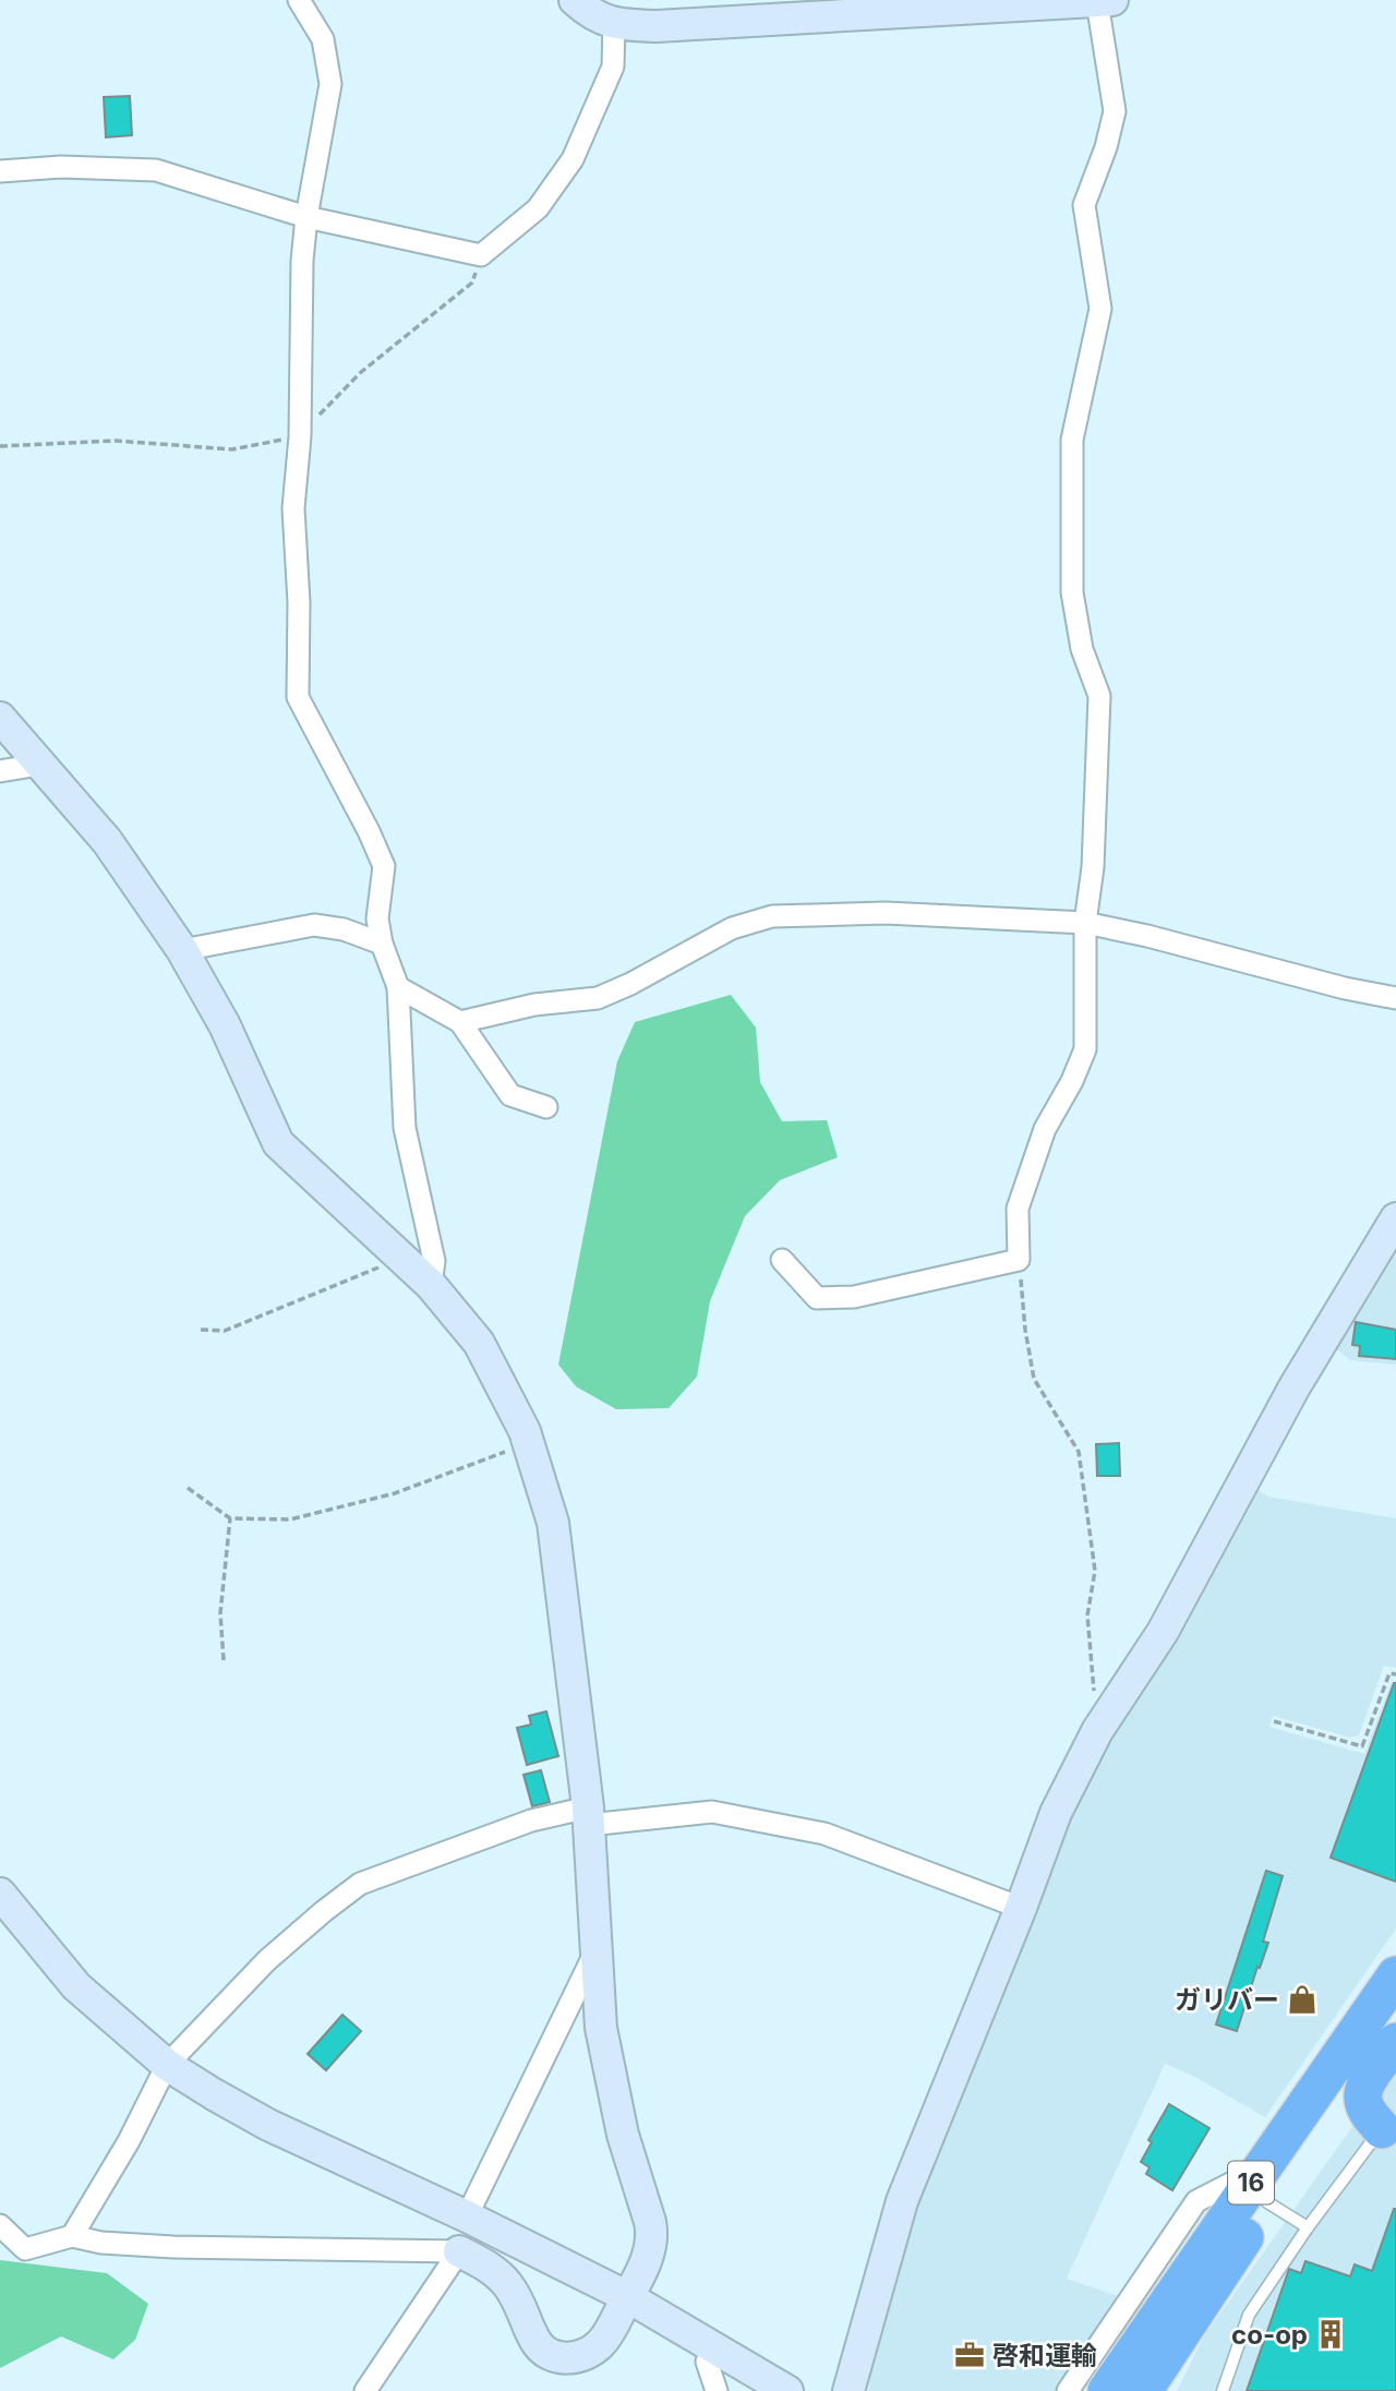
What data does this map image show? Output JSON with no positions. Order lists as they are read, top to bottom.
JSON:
{
  "streets": {
    "highway": ["16"]
  },
  "places": {
    "shop": ["ガリバー"],
    "building": ["co-op"],
    "office": ["啓和運輸"]
  }
}
